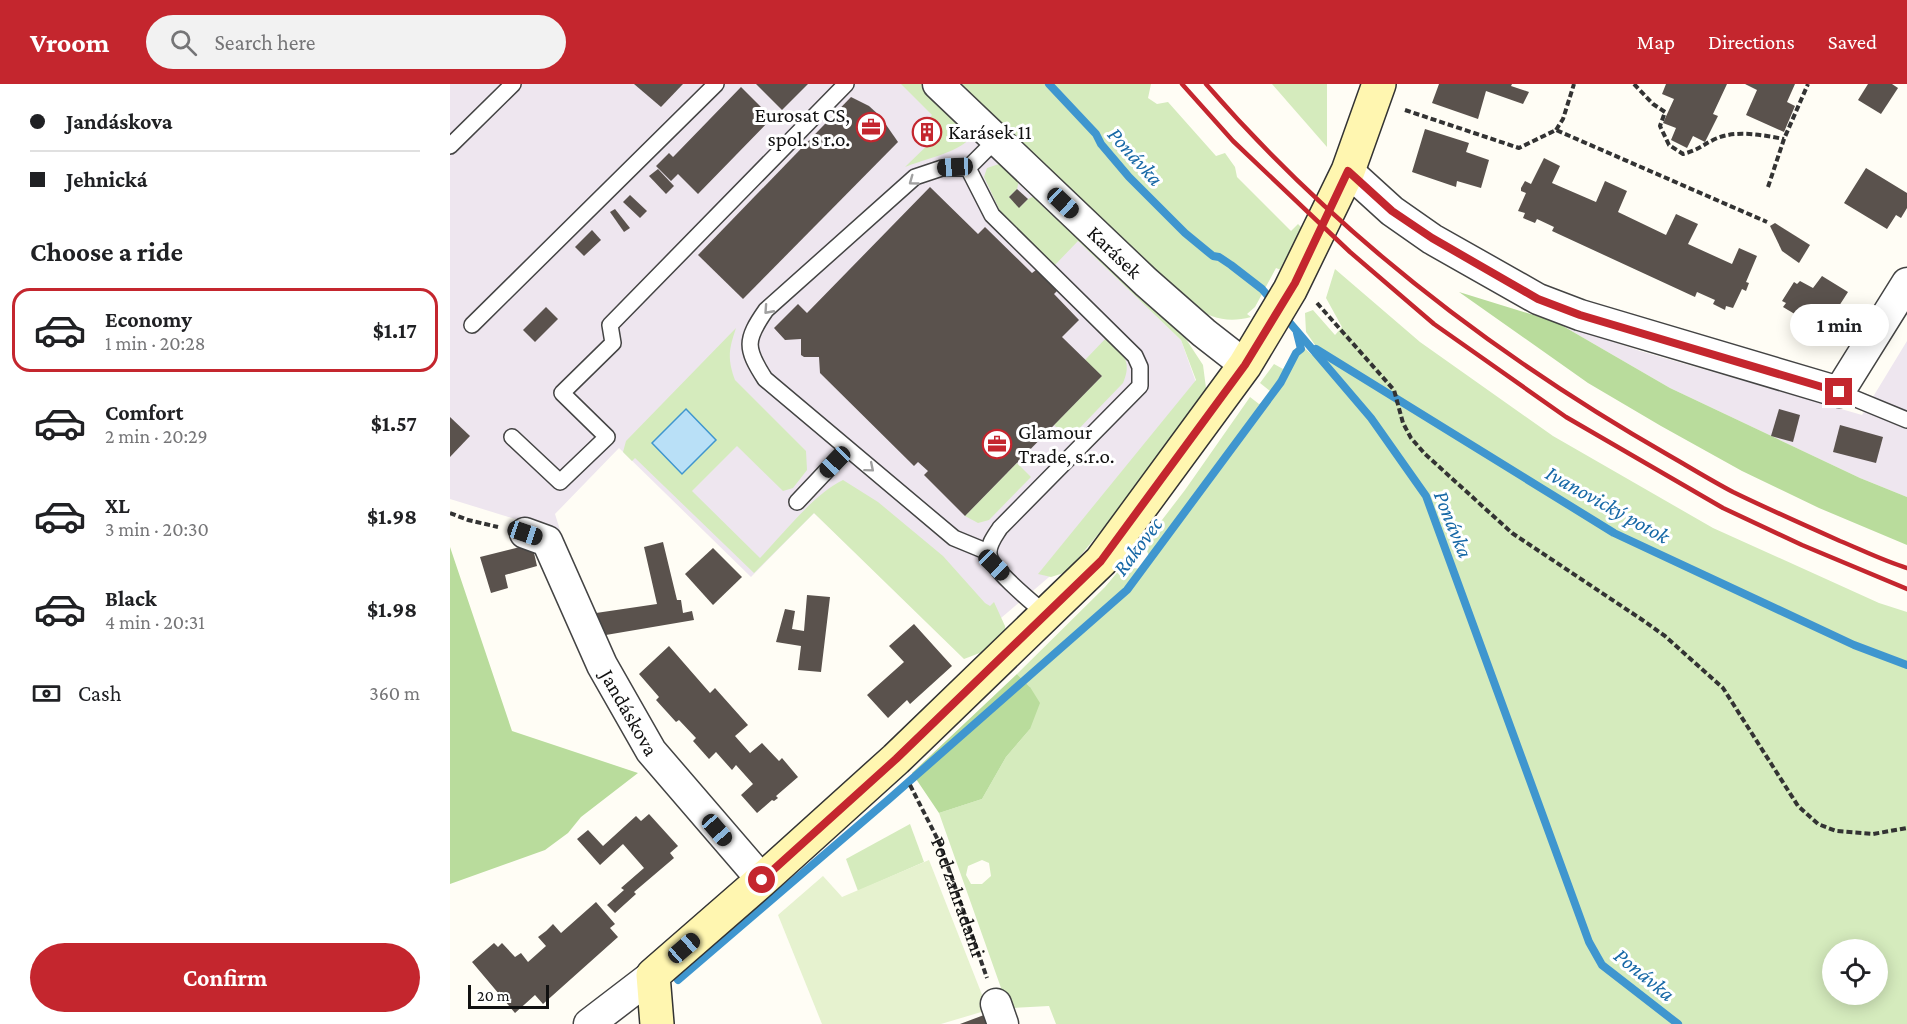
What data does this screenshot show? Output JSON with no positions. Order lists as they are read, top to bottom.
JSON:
{
  "streets": {
    "street": ["Karásek", "Jandáskova"],
    "path": ["Pod zahradami"]
  },
  "water": ["Ponávka", "Ivanovický potok", "Rakovec"],
  "places": {
    "office": ["Eurosat CS, spol. s r.o.", "Glamour Trade, s.r.o."],
    "building": ["Karásek 11"]
  },
  "scale_bar": "20 m",
  "page": {
    "header": "Vroom",
    "search": "Search here",
    "nav": ["Map", "Directions", "Saved"],
    "banner": ["Jandáskova", "Jehnická"],
    "heading": "Choose a ride",
    "list": [
      {
        "name": "Economy",
        "note": "1 min · 20:28",
        "value": "$1.17"
      },
      {
        "name": "Comfort",
        "note": "2 min · 20:29",
        "value": "$1.57"
      },
      {
        "name": "XL",
        "note": "3 min · 20:30",
        "value": "$1.98"
      },
      {
        "name": "Black",
        "note": "4 min · 20:31",
        "value": "$1.98"
      }
    ],
    "bubble": "1 min",
    "pay": ["Cash", "360 m"],
    "buttons": "Confirm",
    "scale": "20 m"
  }
}
